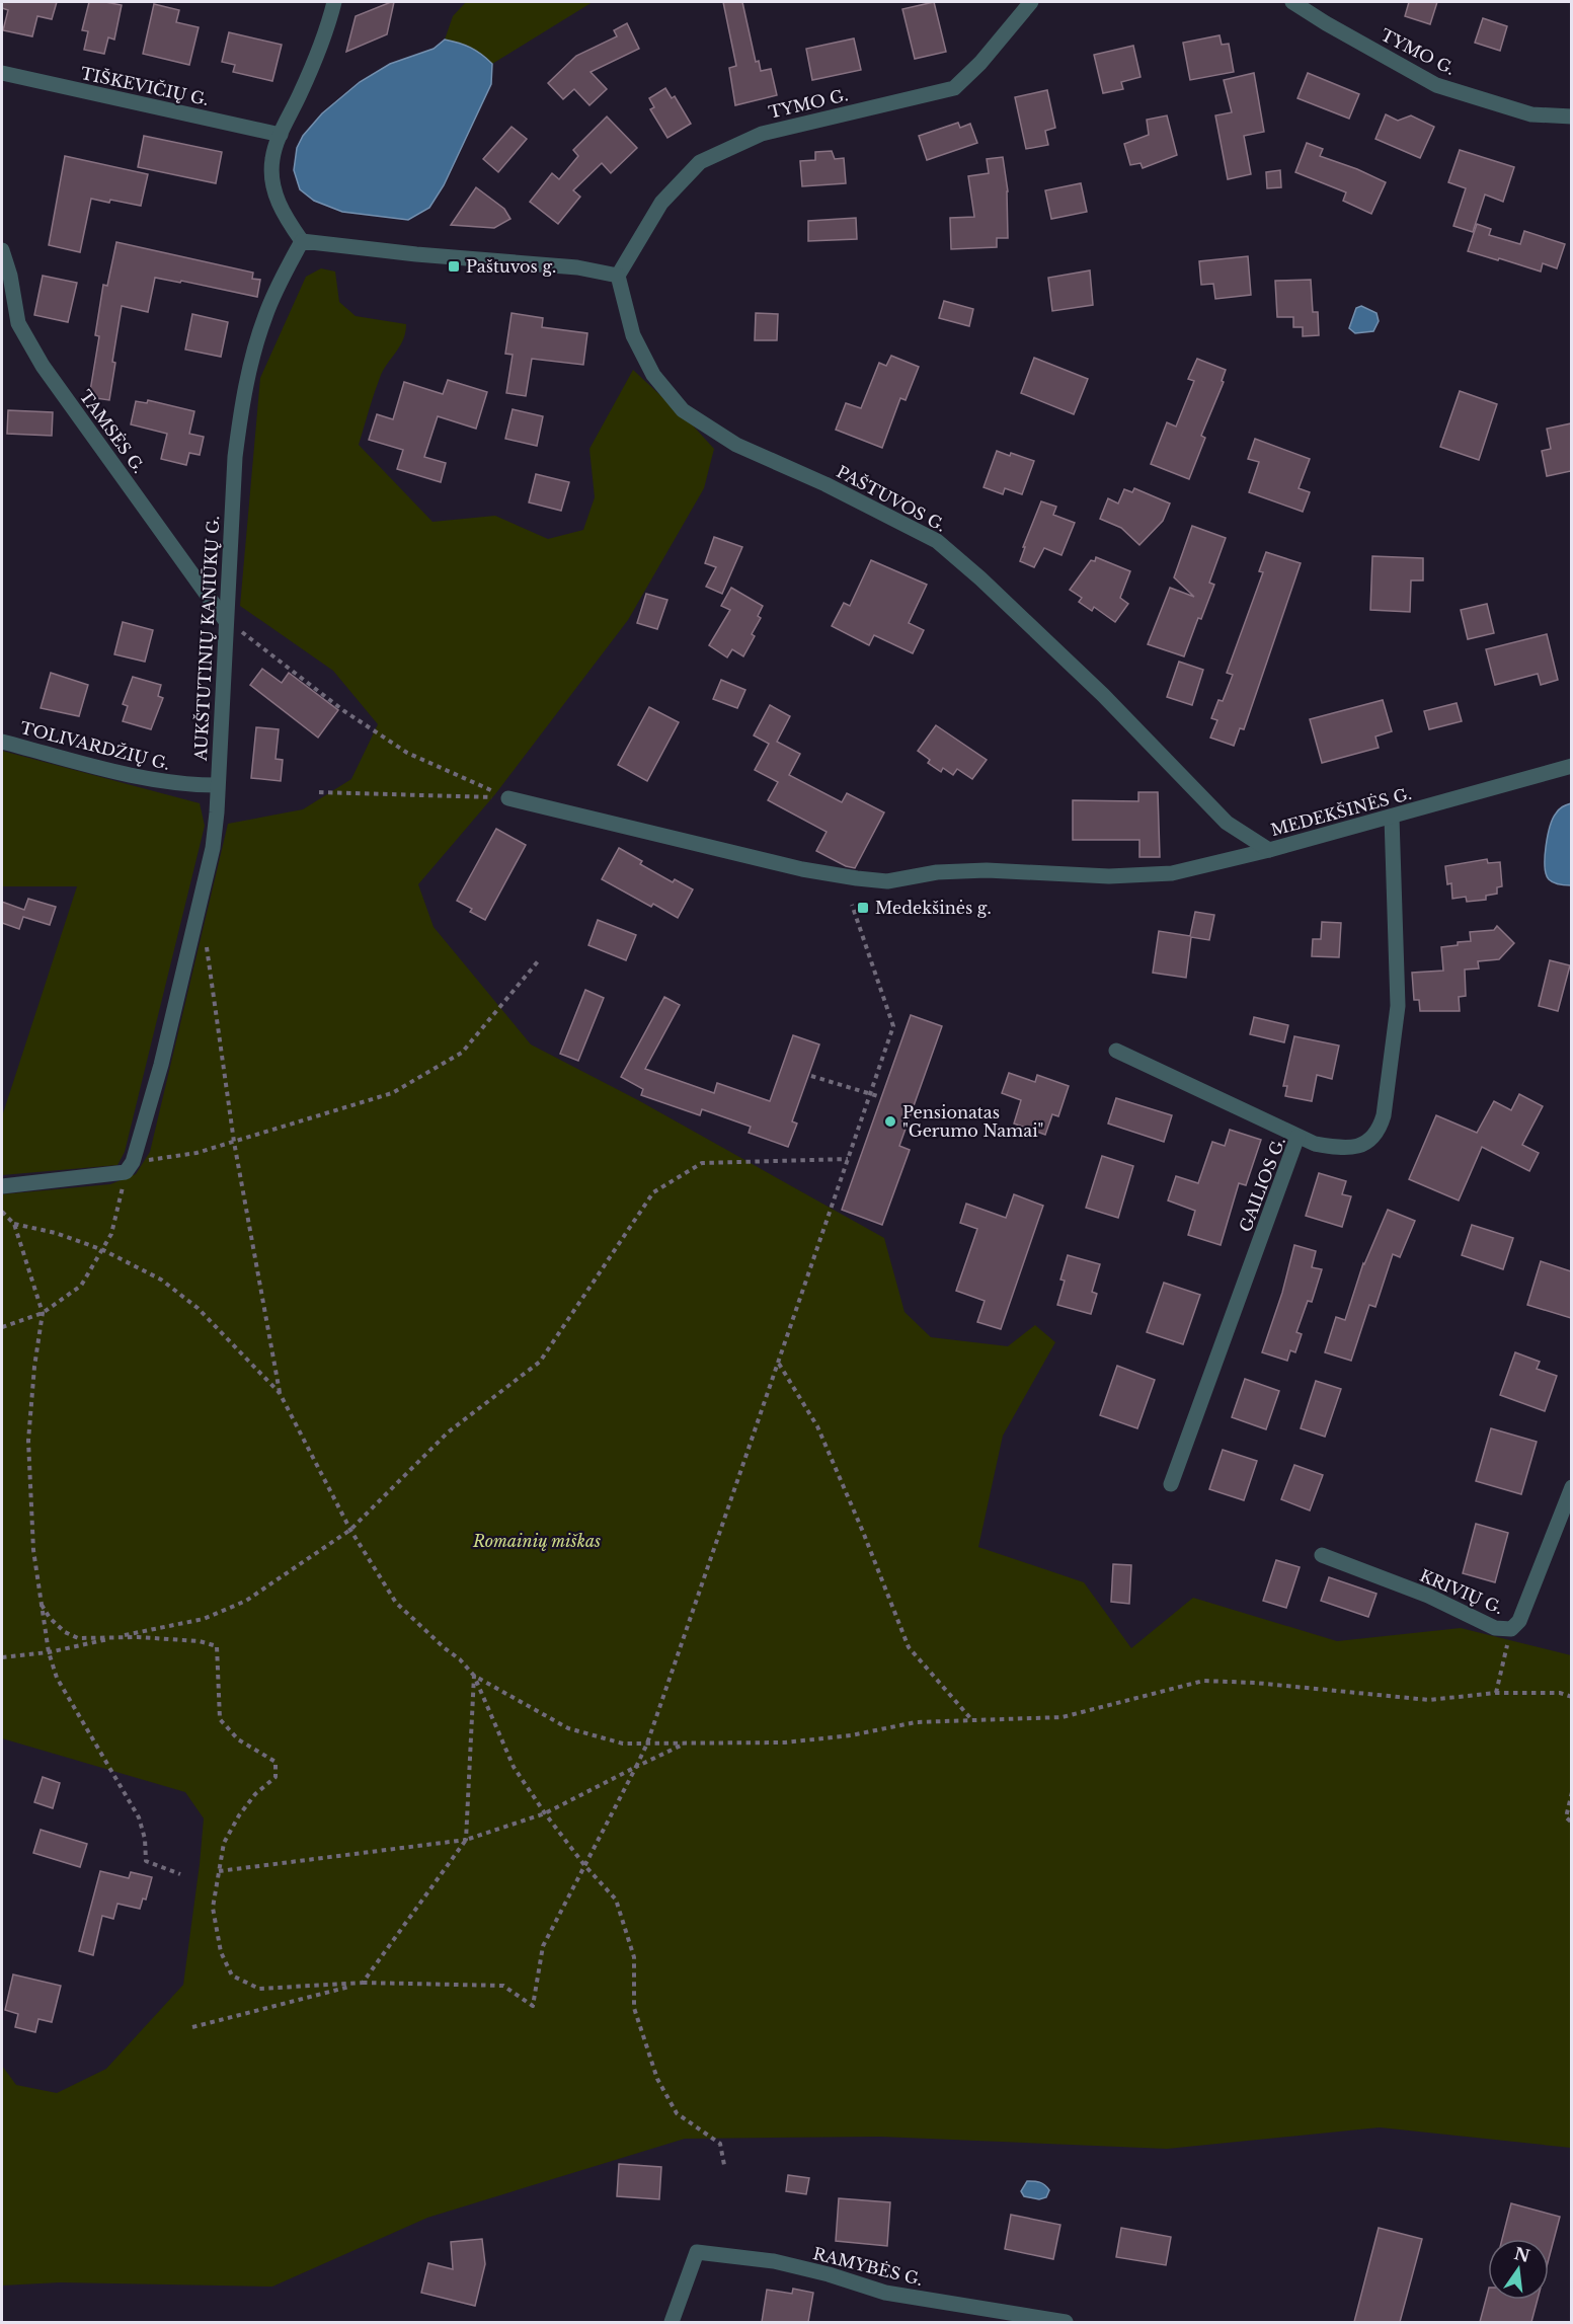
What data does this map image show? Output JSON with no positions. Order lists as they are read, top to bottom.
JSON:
{
  "streets": {
    "street": [
      "TYMO G.",
      "TIŠKEVIČIŲ G.",
      "TAMSĖS G.",
      "PAŠTUVOS G.",
      "AUKŠTUTINIŲ KANIŪKŲ G.",
      "TOLIVARDŽIŲ G.",
      "MEDEKŠINĖS G.",
      "GAILIOS G.",
      "KRIVIŲ G.",
      "RAMYBĖS G."
    ]
  },
  "crossings": [
    ["TYMO G.", "PAŠTUVOS G."],
    ["TAMSĖS G.", "AUKŠTUTINIŲ KANIŪKŲ G."],
    ["PAŠTUVOS G.", "MEDEKŠINĖS G."],
    ["AUKŠTUTINIŲ KANIŪKŲ G.", "TOLIVARDŽIŲ G."],
    ["MEDEKŠINĖS G.", "GAILIOS G."]
  ],
  "parks": ["Romainių miškas"],
  "places": {
    "transit": ["Paštuvos g.", "Medekšinės g."],
    "other": ["Pensionatas \"Gerumo Namai\""]
  },
  "north": "top"
}
